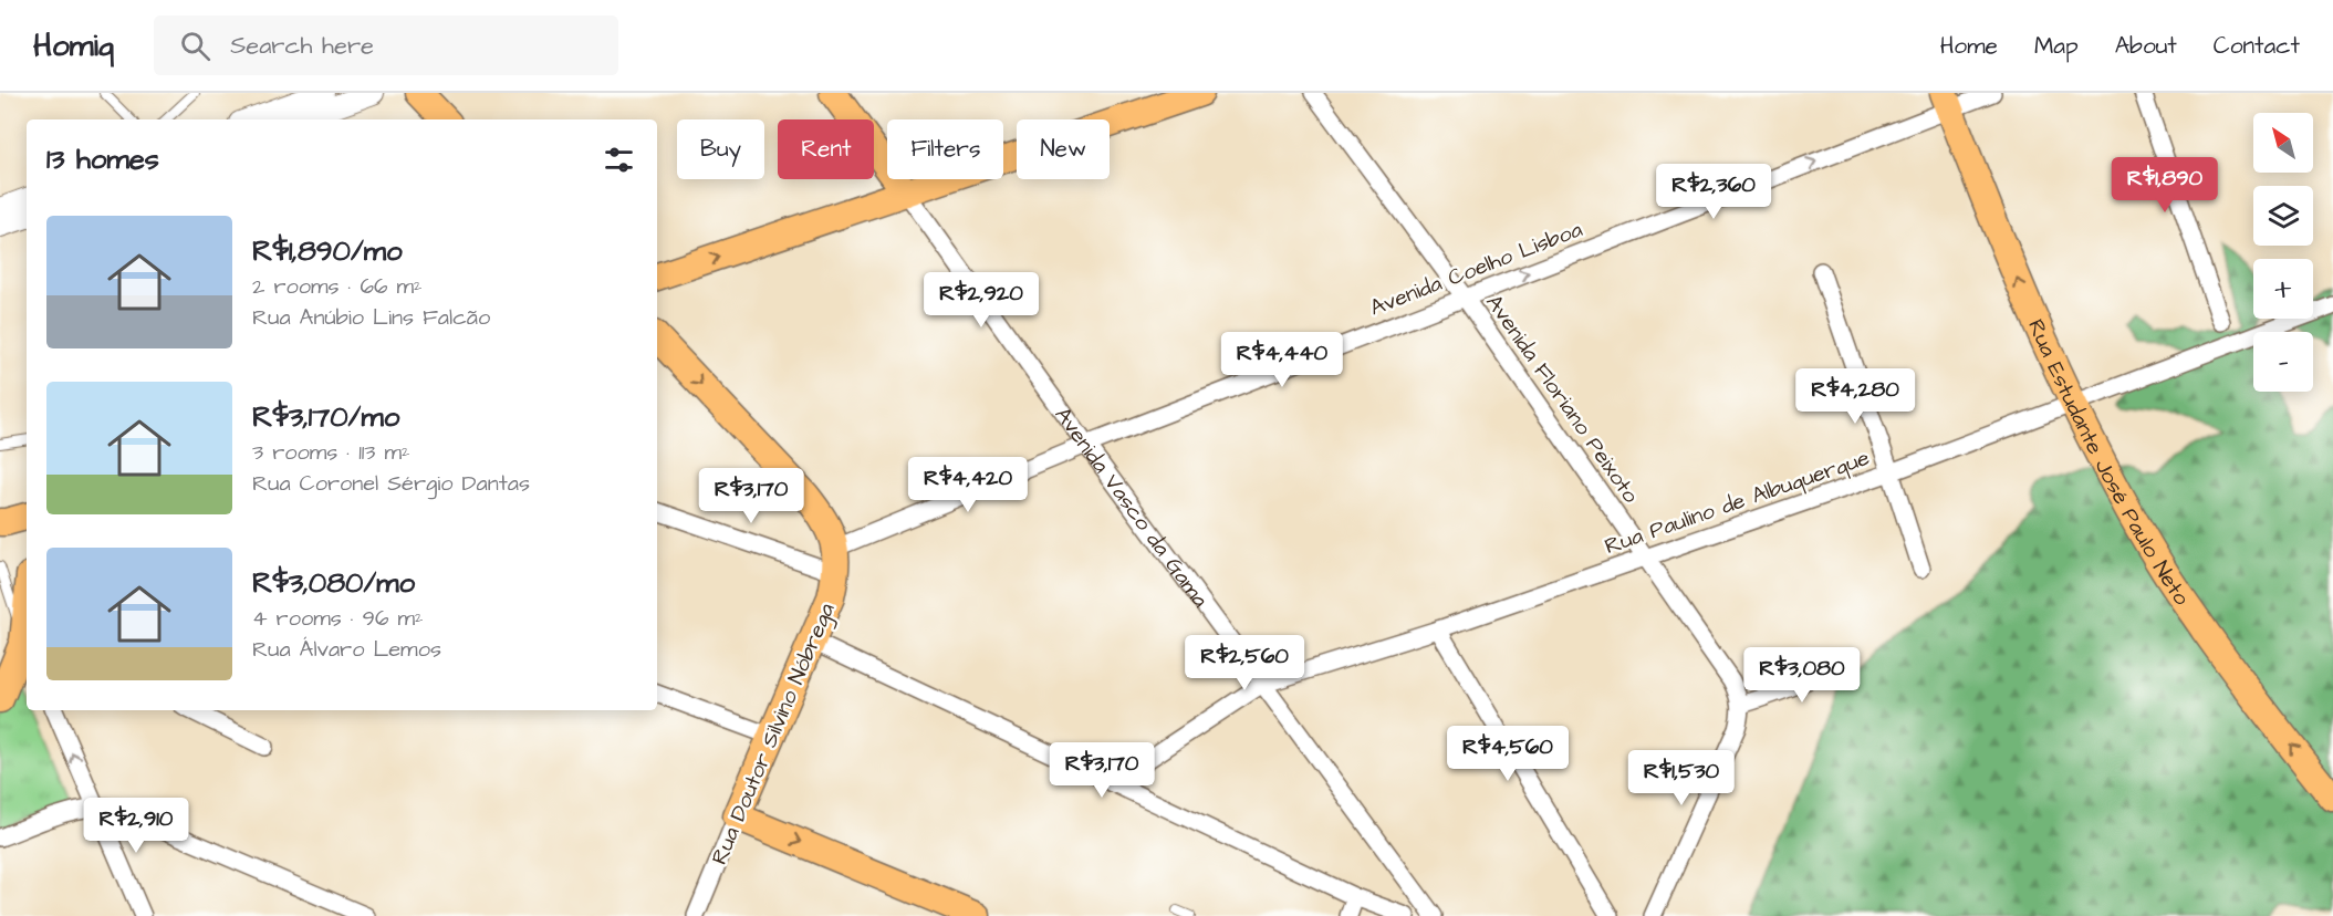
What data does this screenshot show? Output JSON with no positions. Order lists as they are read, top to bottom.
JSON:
{
  "streets": {
    "main road": ["Rua Estudante José Paulo Neto", "Avenida Vasco da Gama", "Rua Doutor Silvino Nóbrega"],
    "street": ["Avenida Coelho Lisboa", "Avenida Floriano Peixoto", "Rua Paulino de Albuquerque"]
  },
  "crossings": [
    ["Avenida Coelho Lisboa", "Avenida Floriano Peixoto"],
    ["Avenida Coelho Lisboa", "Rua Estudante José Paulo Neto"],
    ["Avenida Coelho Lisboa", "Avenida Vasco da Gama"],
    ["Avenida Coelho Lisboa", "Rua Doutor Silvino Nóbrega"],
    ["Avenida Floriano Peixoto", "Rua Paulino de Albuquerque"],
    ["Rua Estudante José Paulo Neto", "Rua Paulino de Albuquerque"],
    ["Rua Paulino de Albuquerque", "Avenida Vasco da Gama"]
  ],
  "one_way": ["Avenida Coelho Lisboa", "Rua Estudante José Paulo Neto"],
  "north": "top left",
  "page": {
    "header": "Homiq",
    "search": "Search here",
    "nav": [
      "Home",
      "Map",
      "About",
      "Contact"
    ],
    "map_buttons": ["+", "−"],
    "chip": [
      "Buy",
      "Rent",
      "Filters",
      "New"
    ],
    "heading": "13 homes",
    "price": [
      "R$1,890",
      "R$2,360",
      "R$2,920",
      "R$4,440",
      "R$4,280",
      "R$4,420",
      "R$3,170",
      "R$2,560",
      "R$3,080",
      "R$4,560",
      "R$3,170",
      "R$1,530",
      "R$2,910"
    ],
    "list": [
      {
        "name": "R$1,890/mo",
        "note": "2 rooms · 66 m² · Rua Anúbio Lins Falcão"
      },
      {
        "name": "R$3,170/mo",
        "note": "3 rooms · 113 m² · Rua Coronel Sérgio Dantas"
      },
      {
        "name": "R$3,080/mo",
        "note": "4 rooms · 96 m² · Rua Álvaro Lemos"
      }
    ]
  }
}
